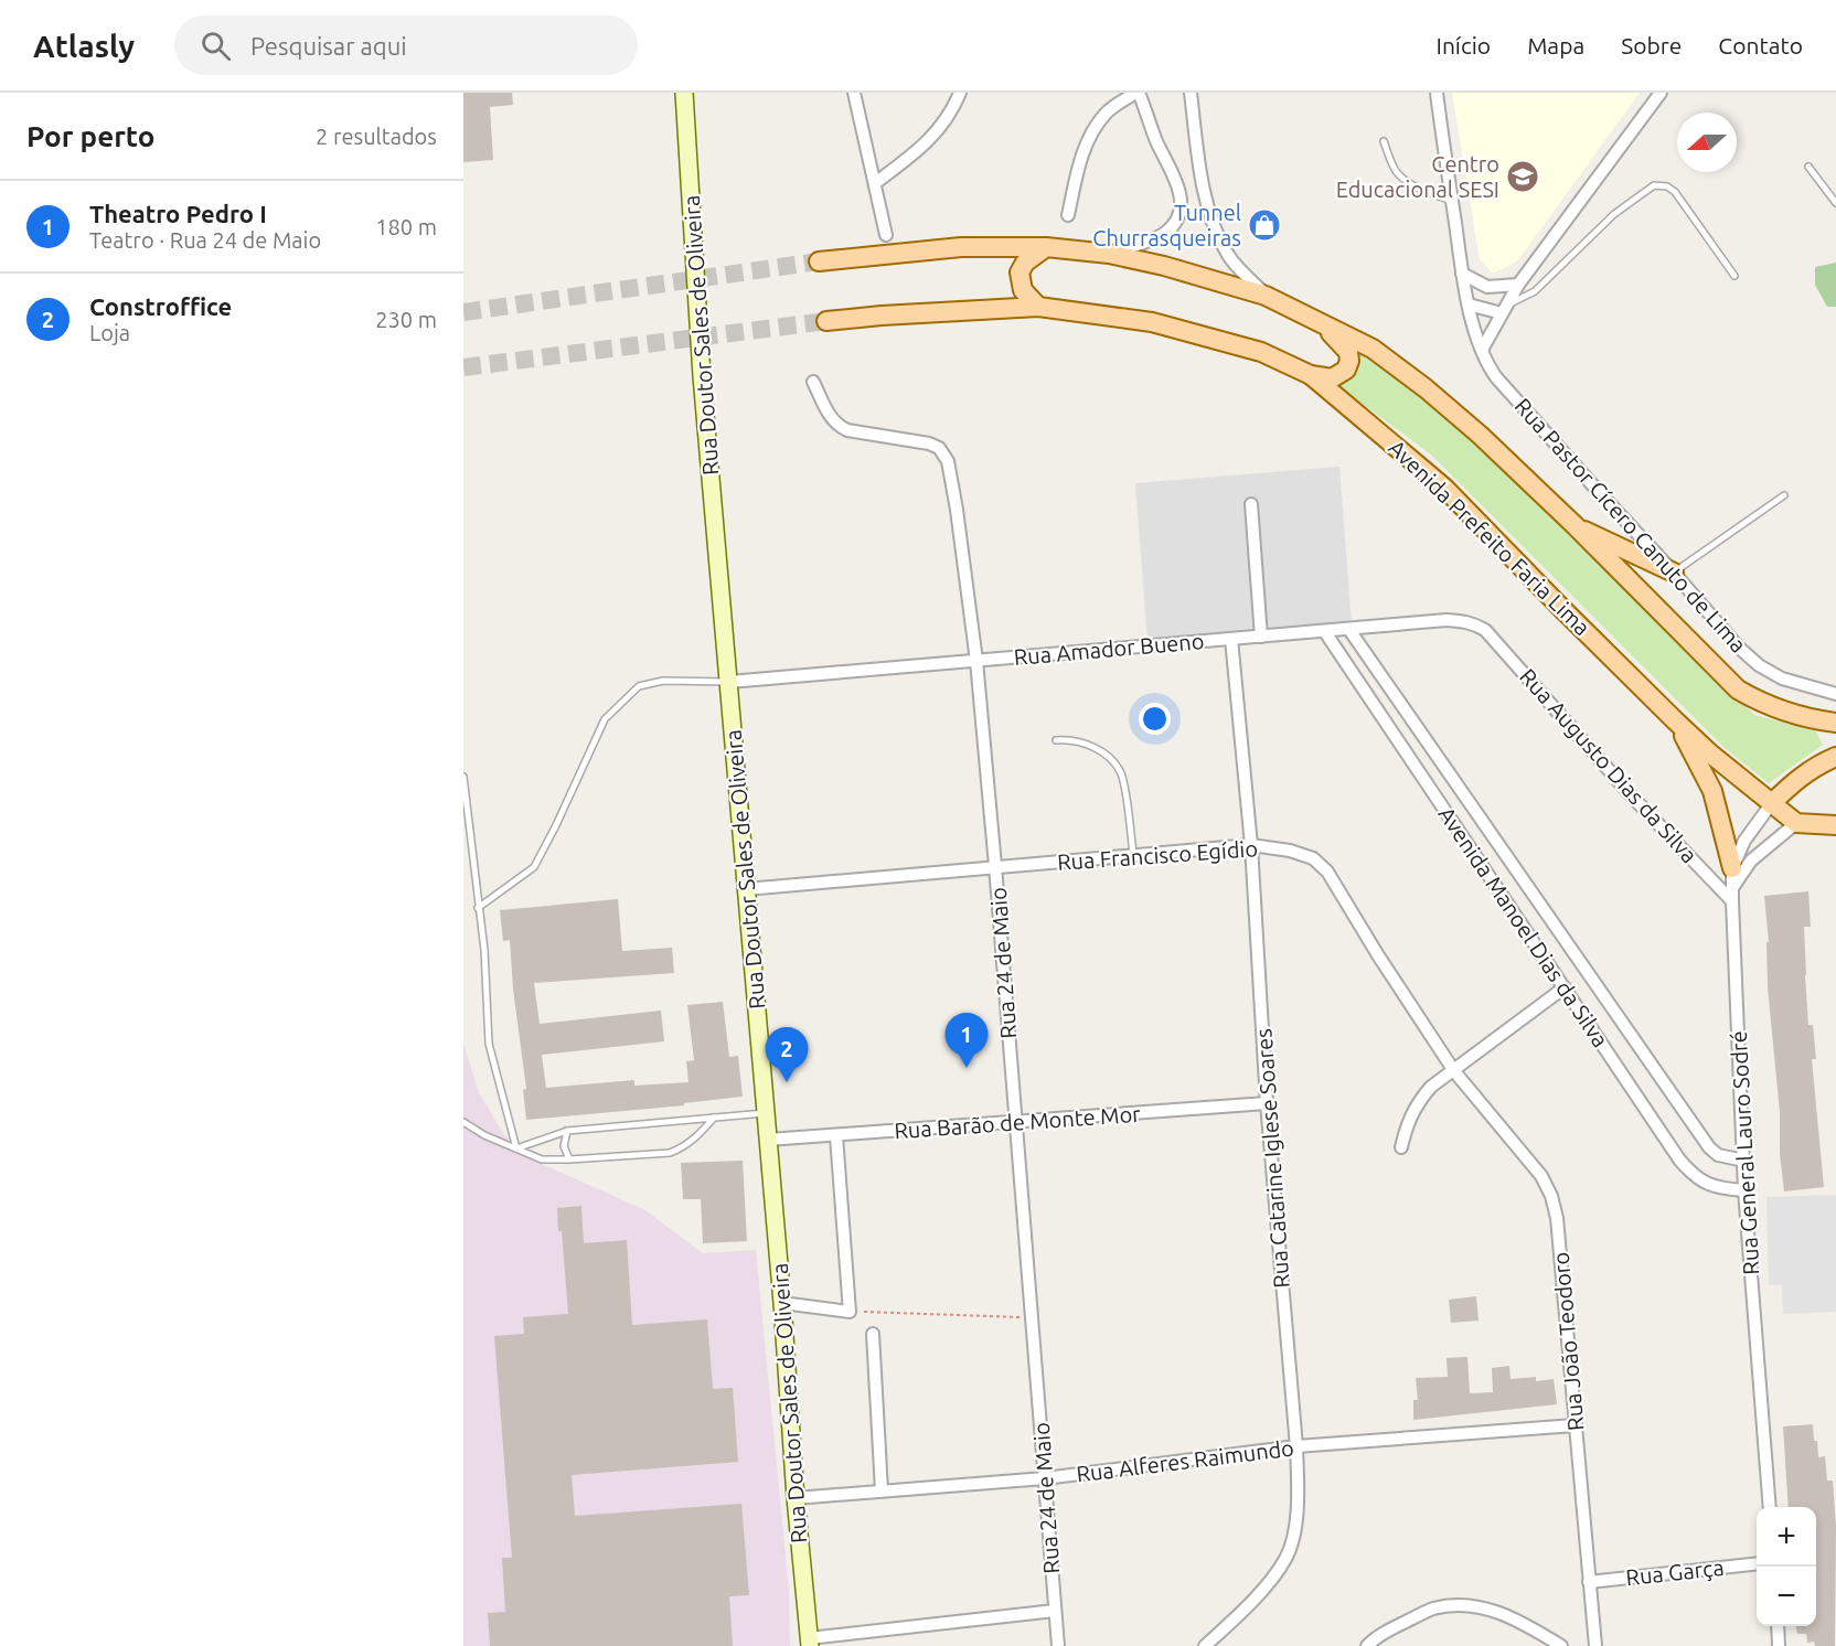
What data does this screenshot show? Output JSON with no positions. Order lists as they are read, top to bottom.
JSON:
{
  "streets": {
    "main road": ["Rua Doutor Sales de Oliveira", "Avenida Prefeito Faria Lima"],
    "street": [
      "Rua Pastor Cícero Canuto de Lima",
      "Rua Amador Bueno",
      "Rua Augusto Dias da Silva",
      "Rua Francisco Egídio",
      "Avenida Manoel Dias da Silva",
      "Rua 24 de Maio",
      "Rua Barão de Monte Mor",
      "Rua General Lauro Sodré",
      "Rua Catarine Iglese Soares",
      "Rua João Teodoro",
      "Rua Alferes Raimundo",
      "Rua Garça"
    ]
  },
  "crossings": [
    ["Rua Doutor Sales de Oliveira", "Rua Amador Bueno"],
    ["Rua Doutor Sales de Oliveira", "Rua Francisco Egídio"],
    ["Rua Doutor Sales de Oliveira", "Rua Barão de Monte Mor"],
    ["Rua Doutor Sales de Oliveira", "Rua Alferes Raimundo"],
    ["Avenida Prefeito Faria Lima", "Rua General Lauro Sodré"],
    ["Rua Amador Bueno", "Rua Augusto Dias da Silva"],
    ["Rua Amador Bueno", "Avenida Manoel Dias da Silva"],
    ["Rua Amador Bueno", "Rua 24 de Maio"],
    ["Rua Amador Bueno", "Rua Catarine Iglese Soares"],
    ["Rua Augusto Dias da Silva", "Rua General Lauro Sodré"],
    ["Rua Francisco Egídio", "Rua 24 de Maio"],
    ["Rua Francisco Egídio", "Rua Catarine Iglese Soares"],
    ["Rua Francisco Egídio", "Rua João Teodoro"],
    ["Avenida Manoel Dias da Silva", "Rua General Lauro Sodré"],
    ["Rua 24 de Maio", "Rua Barão de Monte Mor"],
    ["Rua 24 de Maio", "Rua Alferes Raimundo"],
    ["Rua Barão de Monte Mor", "Rua Catarine Iglese Soares"],
    ["Rua Catarine Iglese Soares", "Rua Alferes Raimundo"],
    ["Rua João Teodoro", "Rua Alferes Raimundo"],
    ["Rua João Teodoro", "Rua Garça"]
  ],
  "places": {
    "school or university": ["Centro Educacional SESI"],
    "shop": ["Tunnel Churrasqueiras"]
  },
  "north": "left",
  "page": {
    "header": "Atlasly",
    "search": "Pesquisar aqui",
    "nav": [
      "Início",
      "Mapa",
      "Sobre",
      "Contato"
    ],
    "heading": ["Por perto", "2 resultados"],
    "list": [
      {
        "mark": "1",
        "name": "Theatro Pedro I",
        "note": "Teatro · Rua 24 de Maio",
        "value": "180 m"
      },
      {
        "mark": "2",
        "name": "Constroffice",
        "note": "Loja",
        "value": "230 m"
      }
    ],
    "pins": ["1", "2"],
    "map_buttons": ["+", "−"]
  }
}
